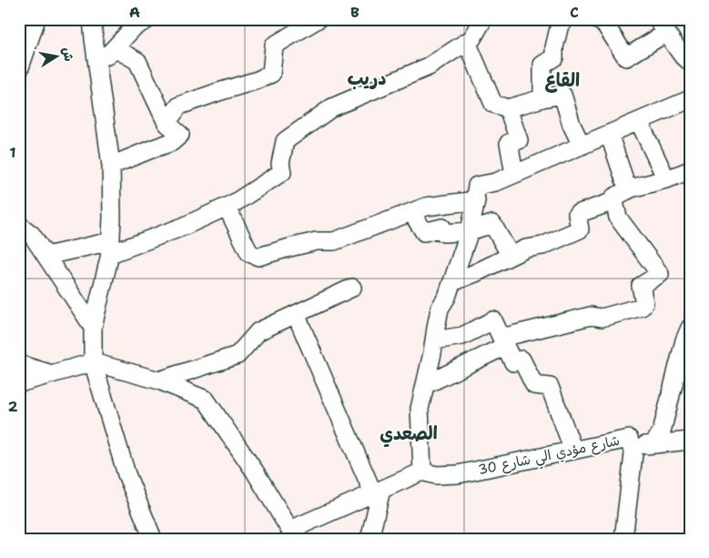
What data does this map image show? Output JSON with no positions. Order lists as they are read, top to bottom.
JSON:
{
  "streets": {
    "street": ["شارع مؤدي الي شارع 30"]
  },
  "districts": ["دريب", "القاع", "الصعدي"],
  "north": "right",
  "grid": {
    "columns": ["A", "B", "C"],
    "rows": ["1", "2"]
  }
}
